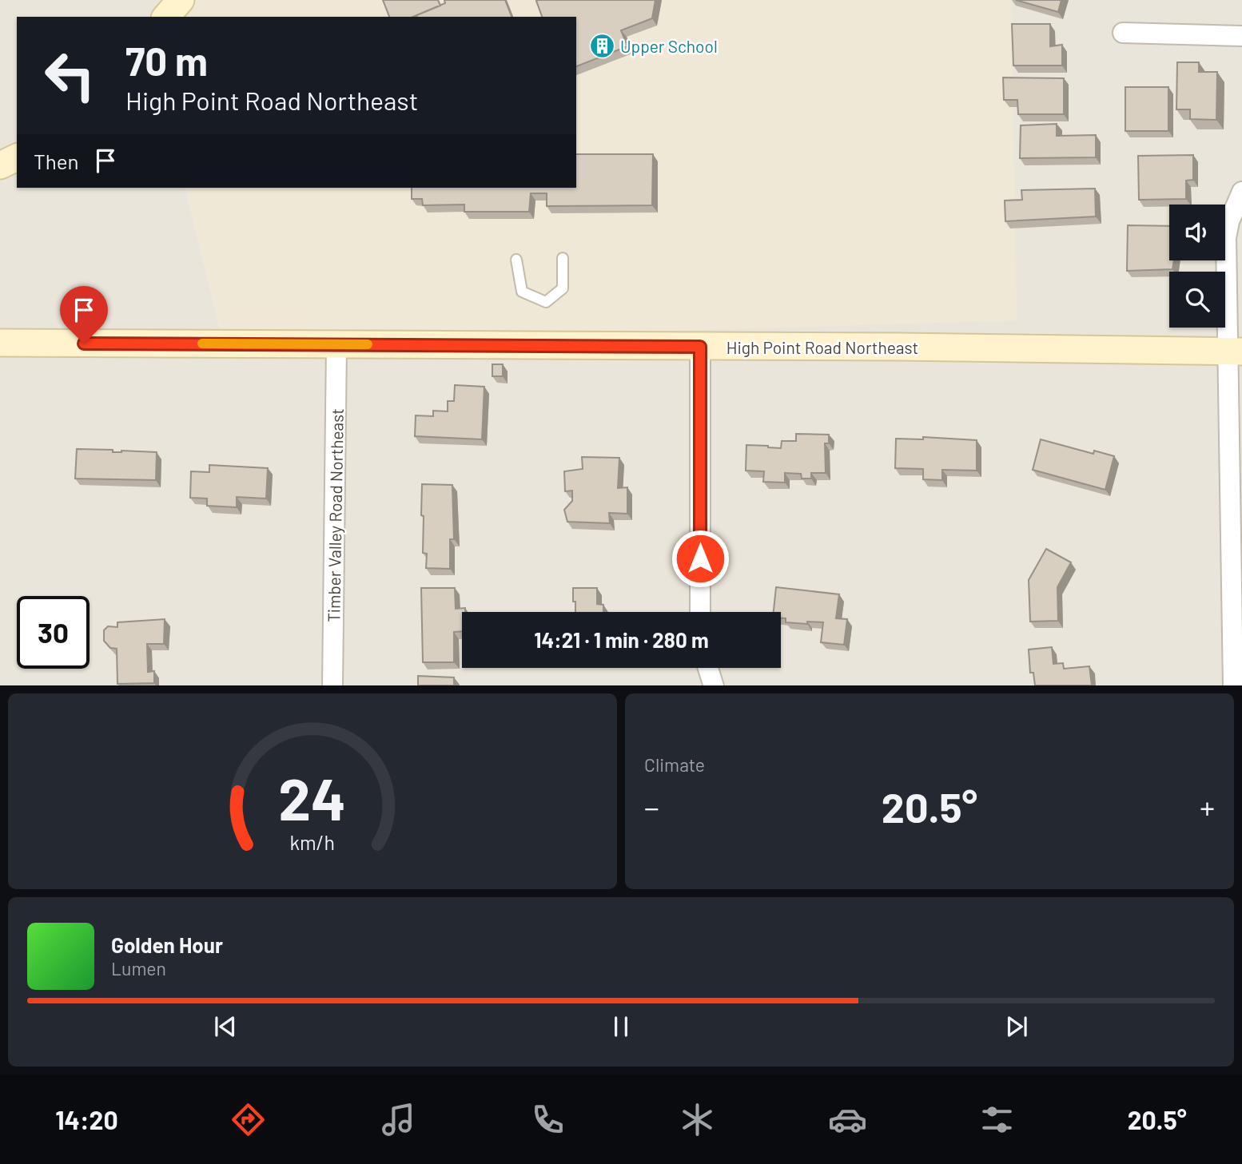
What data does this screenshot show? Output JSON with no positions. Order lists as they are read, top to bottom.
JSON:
{
  "streets": {
    "street": ["High Point Road Northeast", "Timber Valley Road Northeast"]
  },
  "crossings": [
    ["High Point Road Northeast", "Timber Valley Road Northeast"]
  ],
  "places": {
    "building": ["Upper School"]
  },
  "page": {
    "turn": ["70 m", "High Point Road Northeast"],
    "then": "Then",
    "limit": "30",
    "trip": "14:21 · 1 min · 280 m",
    "tile": "Climate",
    "heat": ["−", "20.5°", "+"],
    "song": ["Golden Hour", "Lumen"],
    "tabs": ["14:20", "20.5°"],
    "gauge": ["24", "km/h"]
  }
}
